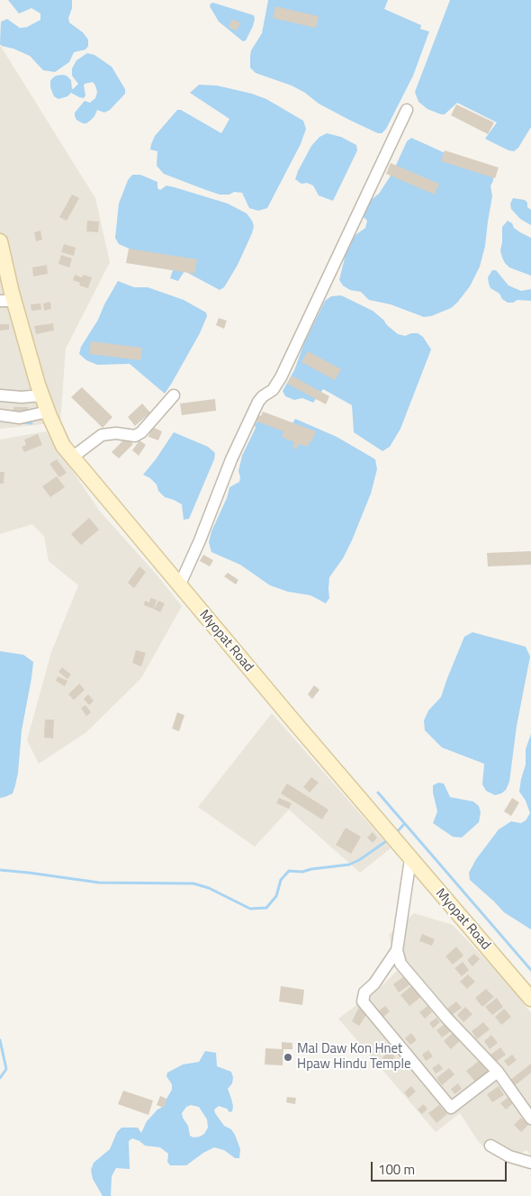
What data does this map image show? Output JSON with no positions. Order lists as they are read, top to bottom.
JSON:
{
  "streets": {
    "main road": ["Myopat Road"]
  },
  "places": ["Mal Daw Kon Hnet Hpaw Hindu Temple"],
  "scale_bar": "100 m"
}
